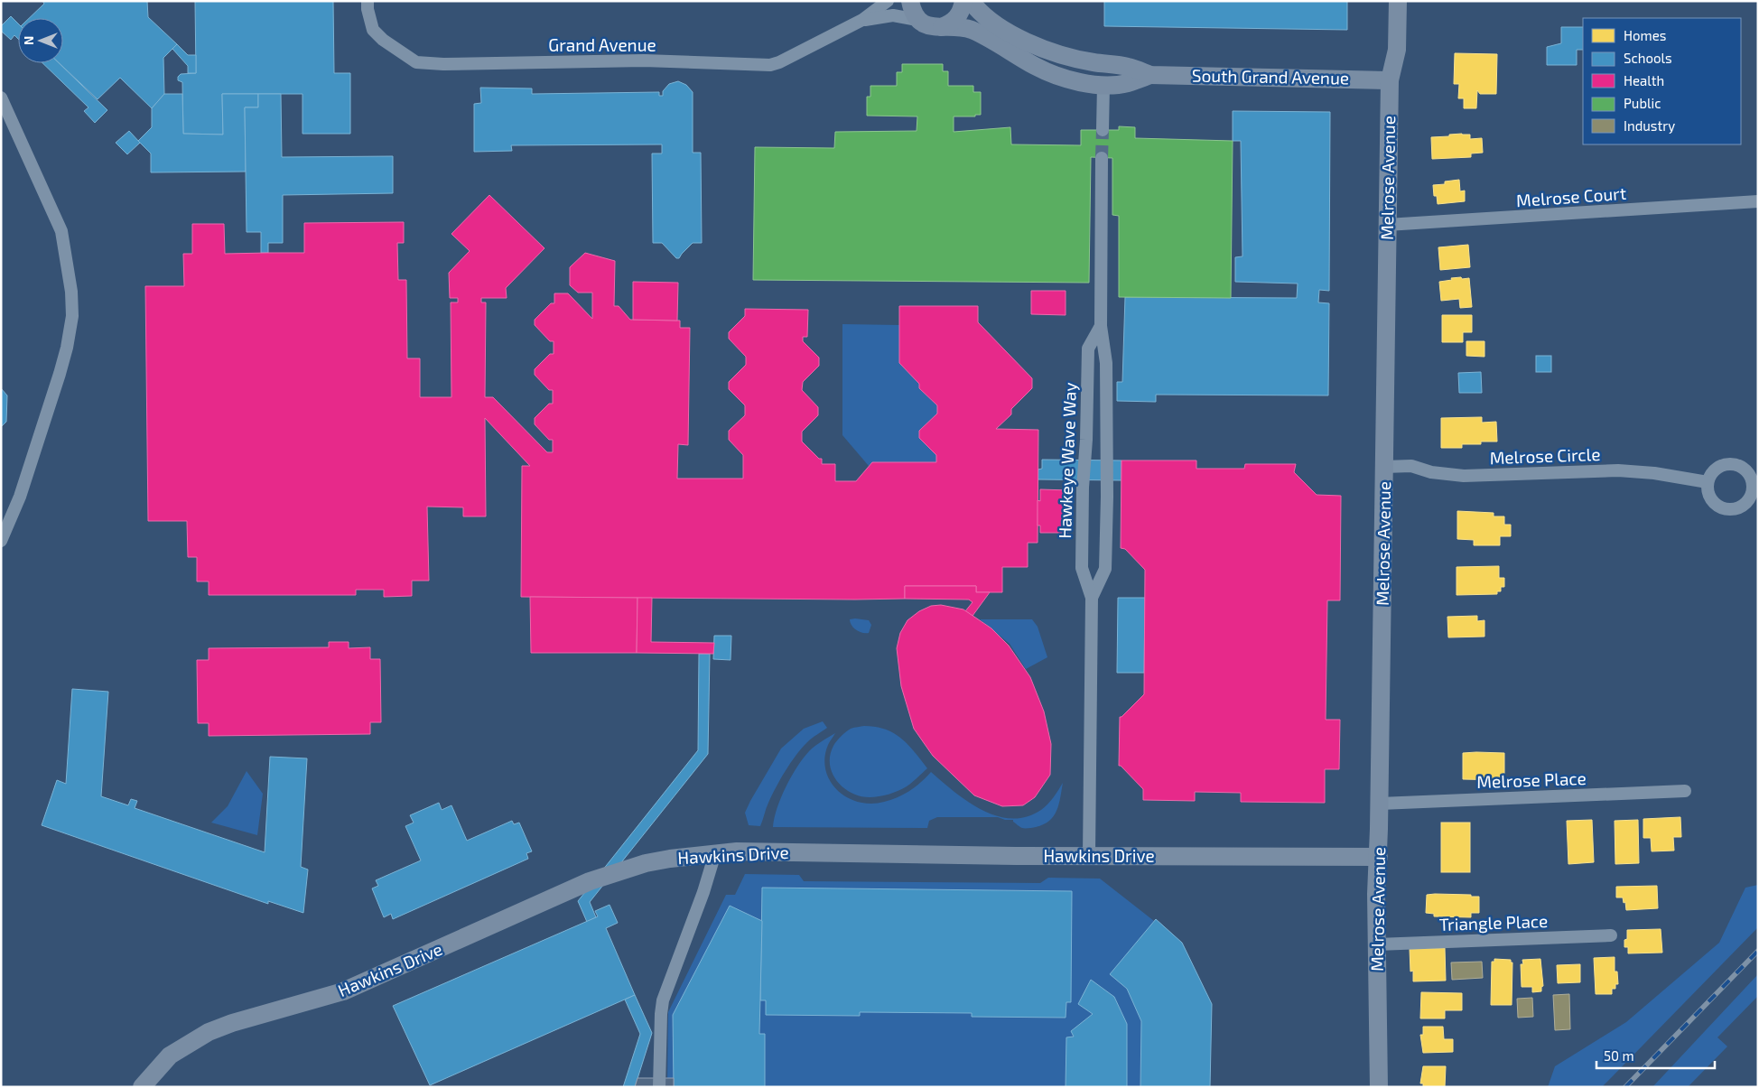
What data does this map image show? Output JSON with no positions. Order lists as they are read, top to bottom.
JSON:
{
  "streets": {
    "main road": ["South Grand Avenue", "Melrose Avenue", "Hawkins Drive"],
    "street": [
      "Grand Avenue",
      "Melrose Court",
      "Melrose Circle",
      "Hawkeye Wave Way",
      "Melrose Place",
      "Triangle Place"
    ]
  },
  "crossings": [
    ["Grand Avenue", "South Grand Avenue"],
    ["South Grand Avenue", "Melrose Avenue"],
    ["Melrose Avenue", "Melrose Court"],
    ["Melrose Avenue", "Melrose Circle"],
    ["Melrose Avenue", "Melrose Place"],
    ["Melrose Avenue", "Hawkins Drive"],
    ["Melrose Avenue", "Triangle Place"],
    ["Hawkeye Wave Way", "Hawkins Drive"]
  ],
  "legend": [
    "Homes",
    "Schools",
    "Health",
    "Public",
    "Industry"
  ],
  "scale_bar": "50 m",
  "north": "left"
}
